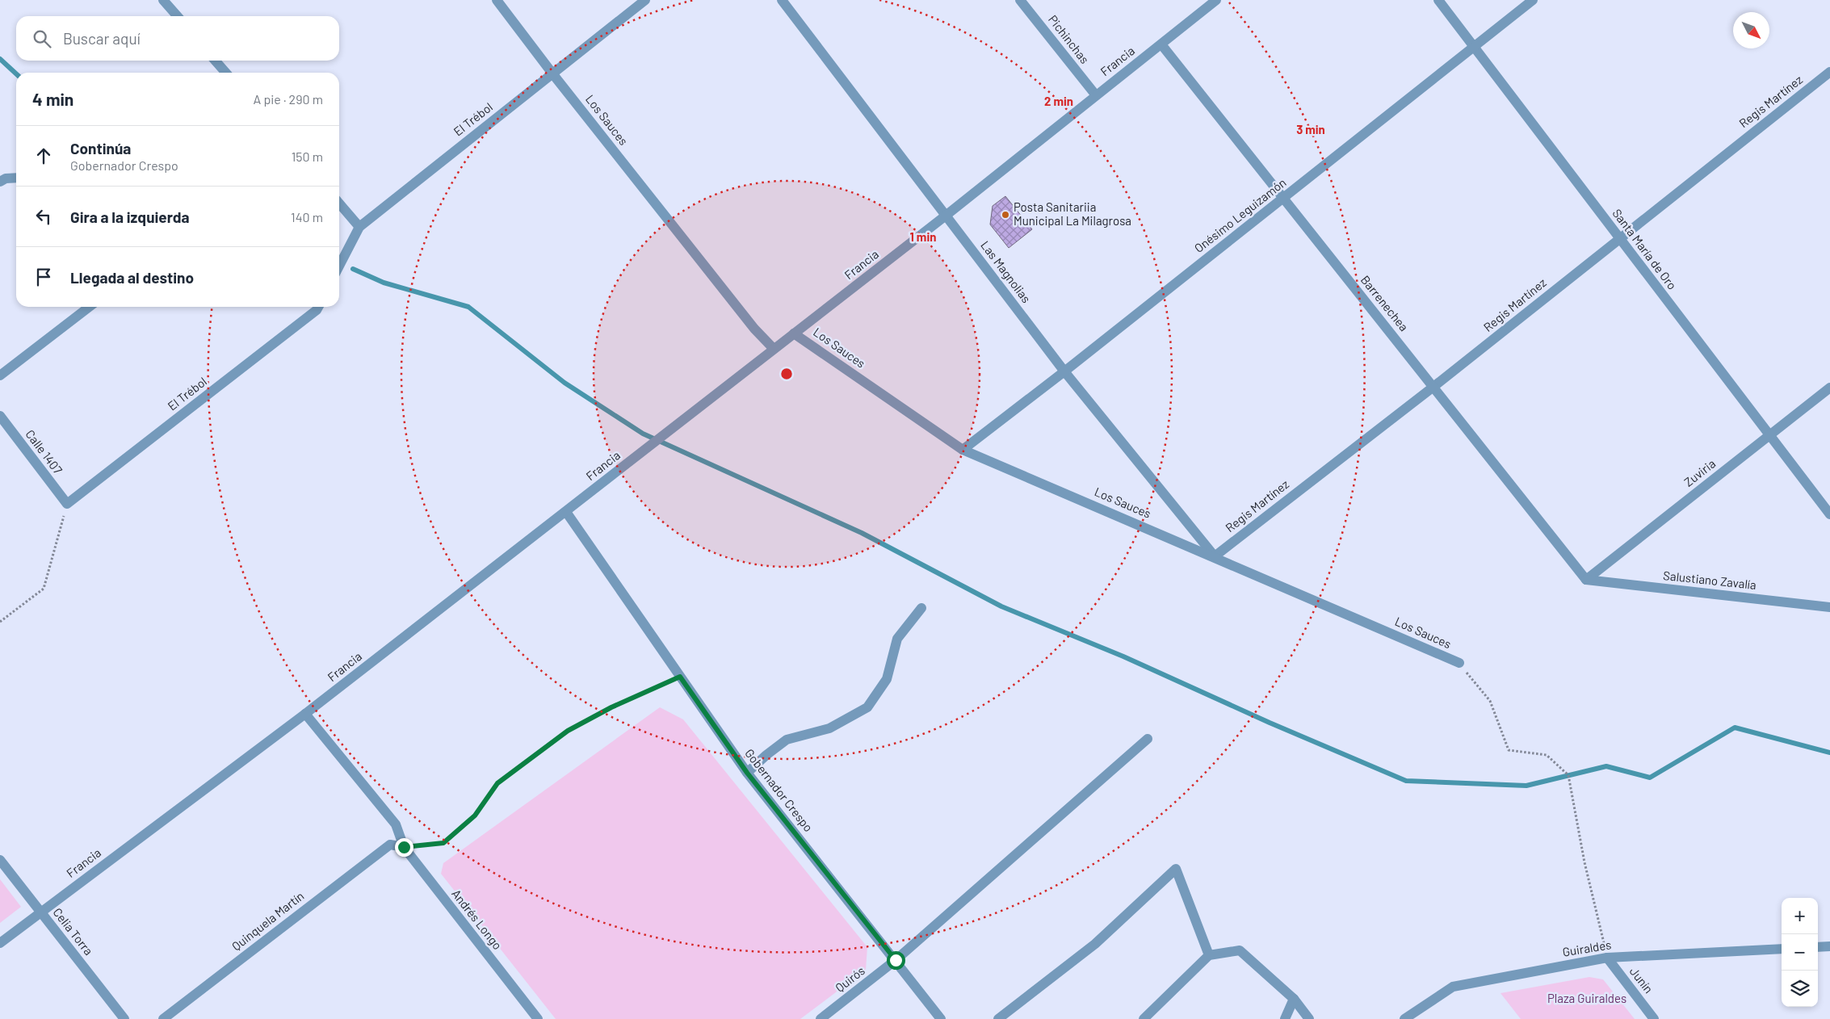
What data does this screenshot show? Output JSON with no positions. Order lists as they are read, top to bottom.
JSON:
{
  "streets": {
    "street": [
      "Pichinchas",
      "Francia",
      "Regis Martínez",
      "El Trébol",
      "Los Sauces",
      "Onésimo Leguizamón",
      "Santa María de Oro",
      "Las Magnolias",
      "Barrenechea",
      "Calle 1407",
      "Zuviria",
      "Salustiano Zavalía",
      "Gobernador Crespo",
      "Andrés Longo",
      "Quinquela Martín",
      "Celia Torra",
      "Guiraldes",
      "Quirós",
      "Junín"
    ]
  },
  "crossings": [
    ["Pichinchas", "Francia"],
    ["Francia", "Los Sauces"],
    ["Francia", "Las Magnolias"],
    ["Francia", "Barrenechea"],
    ["Francia", "Gobernador Crespo"],
    ["Francia", "Andrés Longo"],
    ["Francia", "Celia Torra"],
    ["Regis Martínez", "Los Sauces"],
    ["Regis Martínez", "Santa María de Oro"],
    ["Regis Martínez", "Las Magnolias"],
    ["Regis Martínez", "Barrenechea"],
    ["El Trébol", "Los Sauces"],
    ["El Trébol", "Calle 1407"],
    ["Los Sauces", "Onésimo Leguizamón"],
    ["Los Sauces", "Las Magnolias"],
    ["Onésimo Leguizamón", "Santa María de Oro"],
    ["Onésimo Leguizamón", "Las Magnolias"],
    ["Onésimo Leguizamón", "Barrenechea"],
    ["Santa María de Oro", "Zuviria"],
    ["Barrenechea", "Zuviria"],
    ["Barrenechea", "Salustiano Zavalía"],
    ["Zuviria", "Salustiano Zavalía"],
    ["Gobernador Crespo", "Quirós"],
    ["Andrés Longo", "Quinquela Martín"],
    ["Guiraldes", "Junín"]
  ],
  "parks": ["Plaza Guiraldes"],
  "places": ["Posta Sanitariia Municipal La Milagrosa"],
  "north": "bottom right",
  "page": {
    "search": "Buscar aquí",
    "heading": ["4 min", "A pie · 290 m"],
    "list": [
      ["Continúa", "Gobernador Crespo", "150 m"],
      ["Gira a la izquierda", "140 m"],
      "Llegada al destino"
    ],
    "map_buttons": ["+", "−"]
  },
  "rings": ["2 min", "3 min", "1 min"]
}
